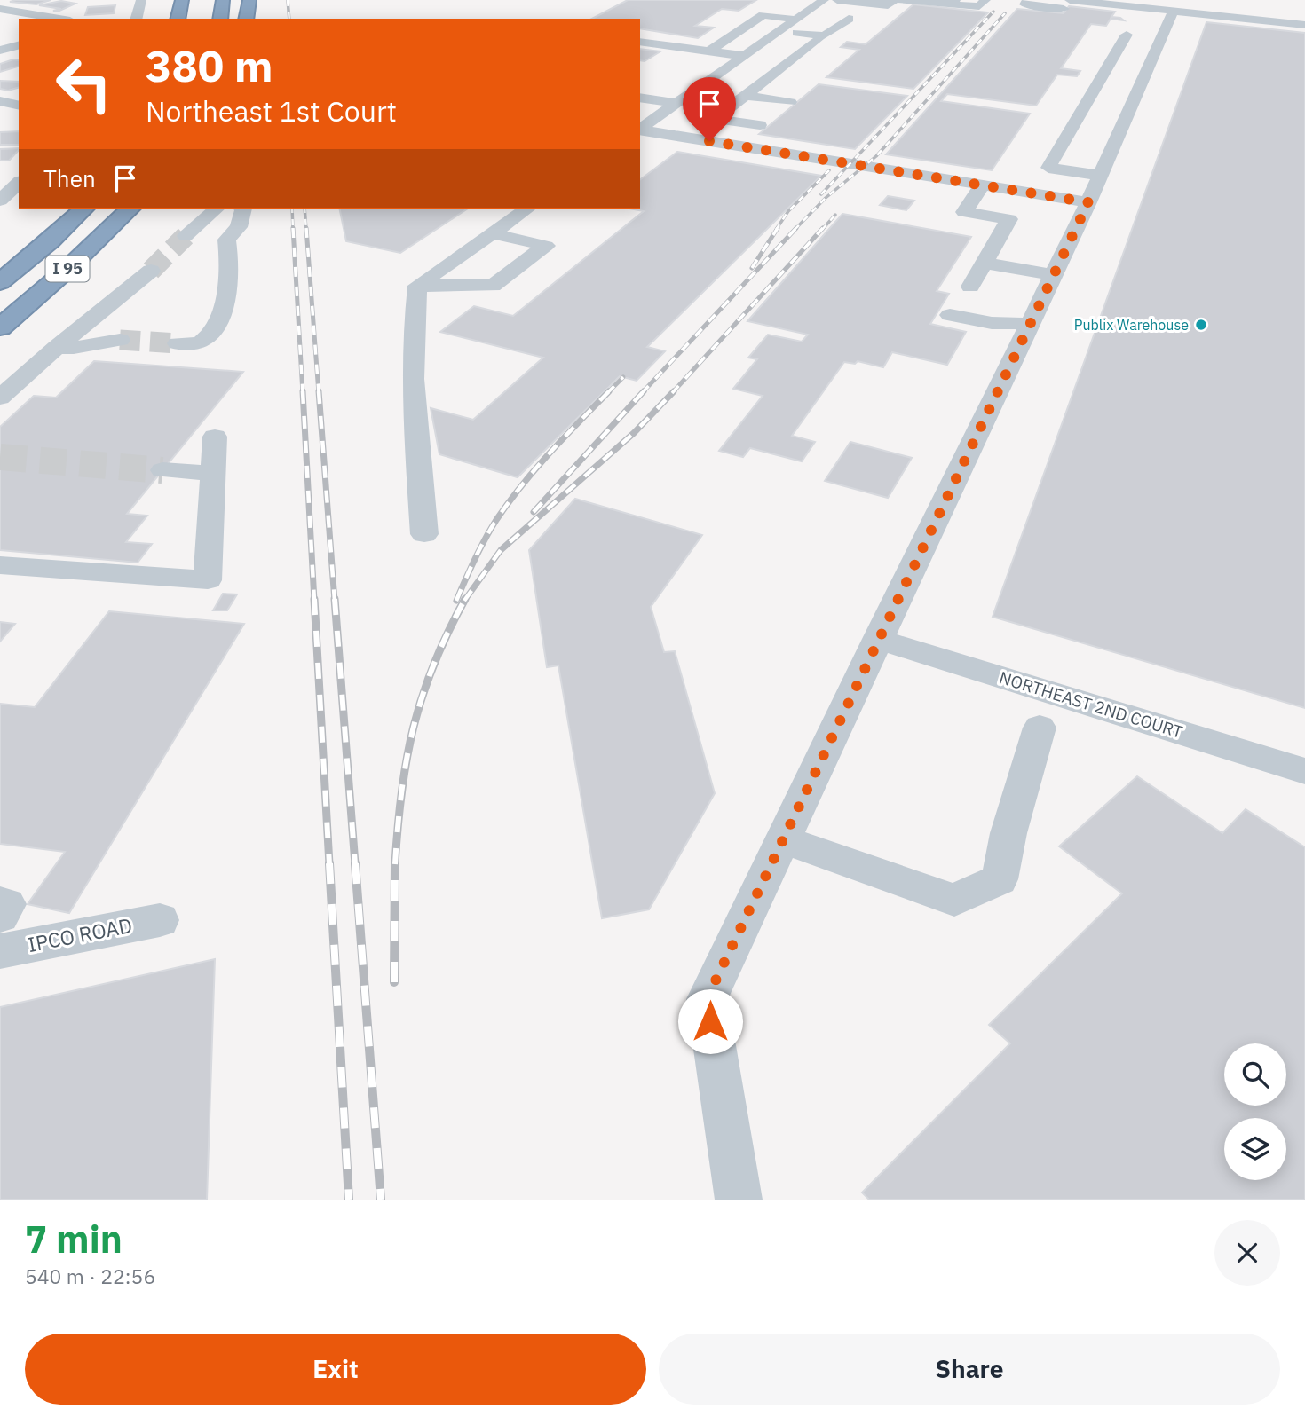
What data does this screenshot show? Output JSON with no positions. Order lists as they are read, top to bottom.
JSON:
{
  "streets": {
    "highway": ["I 95"],
    "street": ["NORTHEAST 2ND COURT", "IPCO ROAD"]
  },
  "places": ["Publix Warehouse"],
  "page": {
    "turn": ["380 m", "Northeast 1st Court"],
    "then": "Then",
    "heading": ["7 min", "540 m · 22:56"],
    "buttons": ["Exit", "Share"]
  }
}
